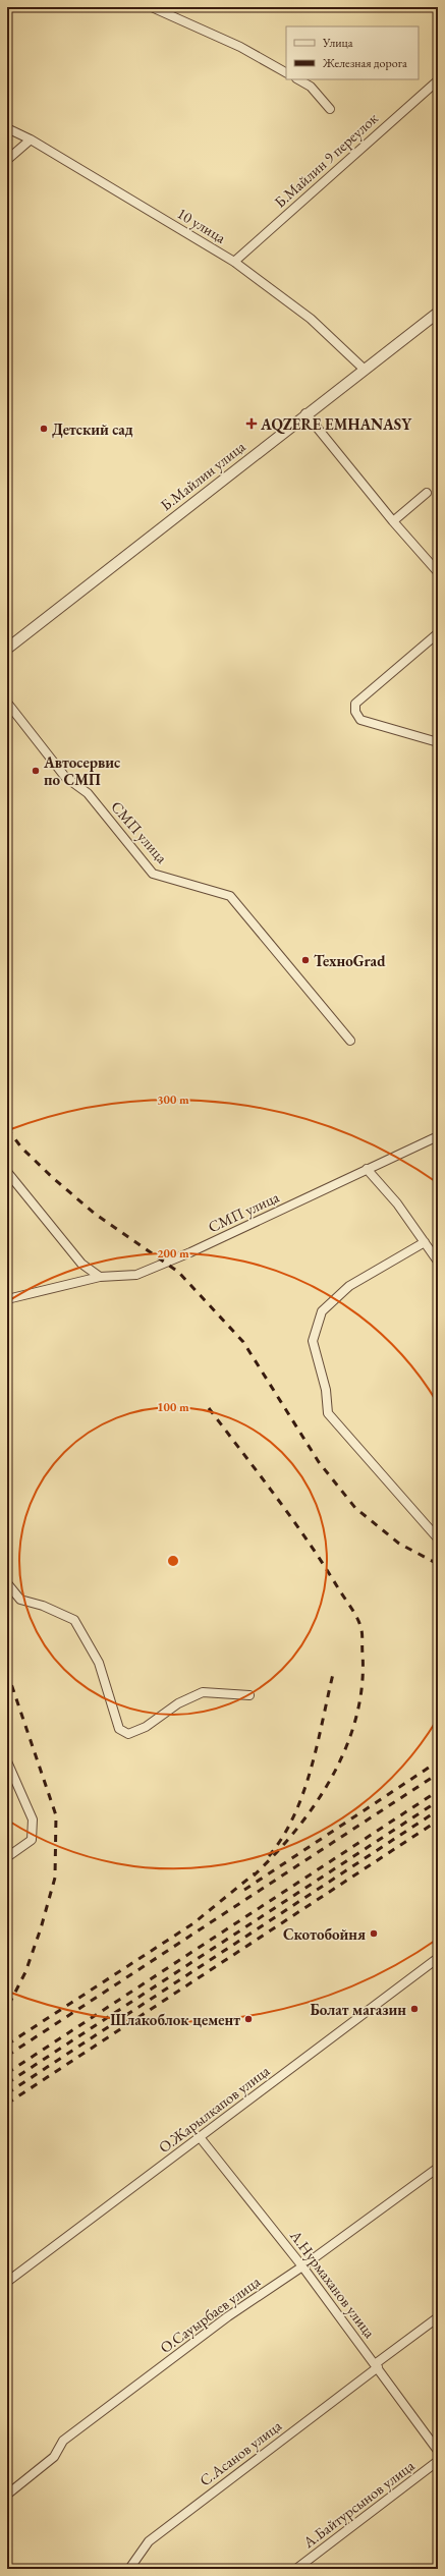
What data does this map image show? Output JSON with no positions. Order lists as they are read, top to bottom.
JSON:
{
  "streets": {
    "street": [
      "Б.Майлин 9 переулок",
      "10 улица",
      "Б.Майлин улица",
      "СМП улица",
      "О.Жарылкапов улица",
      "А.Нурмаханов улица",
      "О.Сауырбаев улица",
      "С.Асанов улица",
      "А.Байтурсынов улица"
    ]
  },
  "crossings": [
    ["Б.Майлин 9 переулок", "10 улица"],
    ["10 улица", "Б.Майлин улица"],
    ["О.Жарылкапов улица", "А.Нурмаханов улица"],
    ["А.Нурмаханов улица", "О.Сауырбаев улица"],
    ["А.Нурмаханов улица", "С.Асанов улица"]
  ],
  "places": {
    "health": ["AQZERE EMHANASY"],
    "other": [
      "Детский сад",
      "Автосервис по СМП",
      "ТехноGrad",
      "Скотобойня",
      "Болат магазин",
      "Шлакоблок цемент"
    ]
  },
  "legend": ["Улица", "Железная дорога"],
  "rings": ["300 m", "200 m", "100 m"]
}
